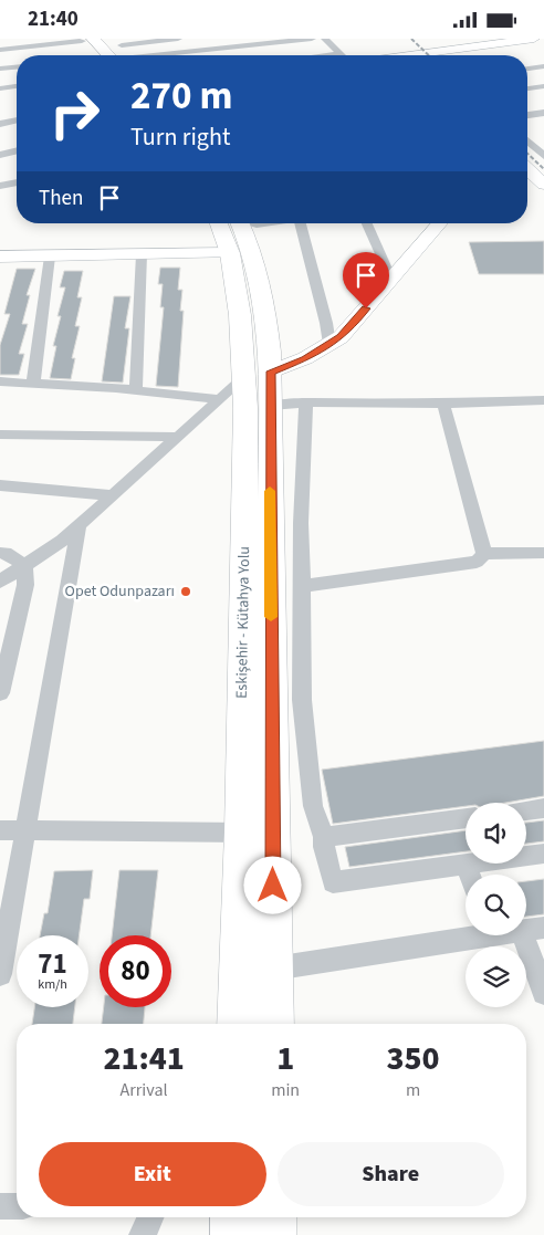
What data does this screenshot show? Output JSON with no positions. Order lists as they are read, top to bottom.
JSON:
{
  "streets": {
    "highway": ["Eskişehir - Kütahya Yolu"]
  },
  "places": ["Opet Odunpazarı"],
  "page": {
    "status": "21:40",
    "turn": ["270 m", "Turn right"],
    "then": "Then",
    "speed": "71 km/h",
    "limit": "80",
    "eta": [
      "21:41",
      "Arrival",
      "1",
      "min",
      "350",
      "m"
    ],
    "buttons": ["Exit", "Share"]
  }
}
